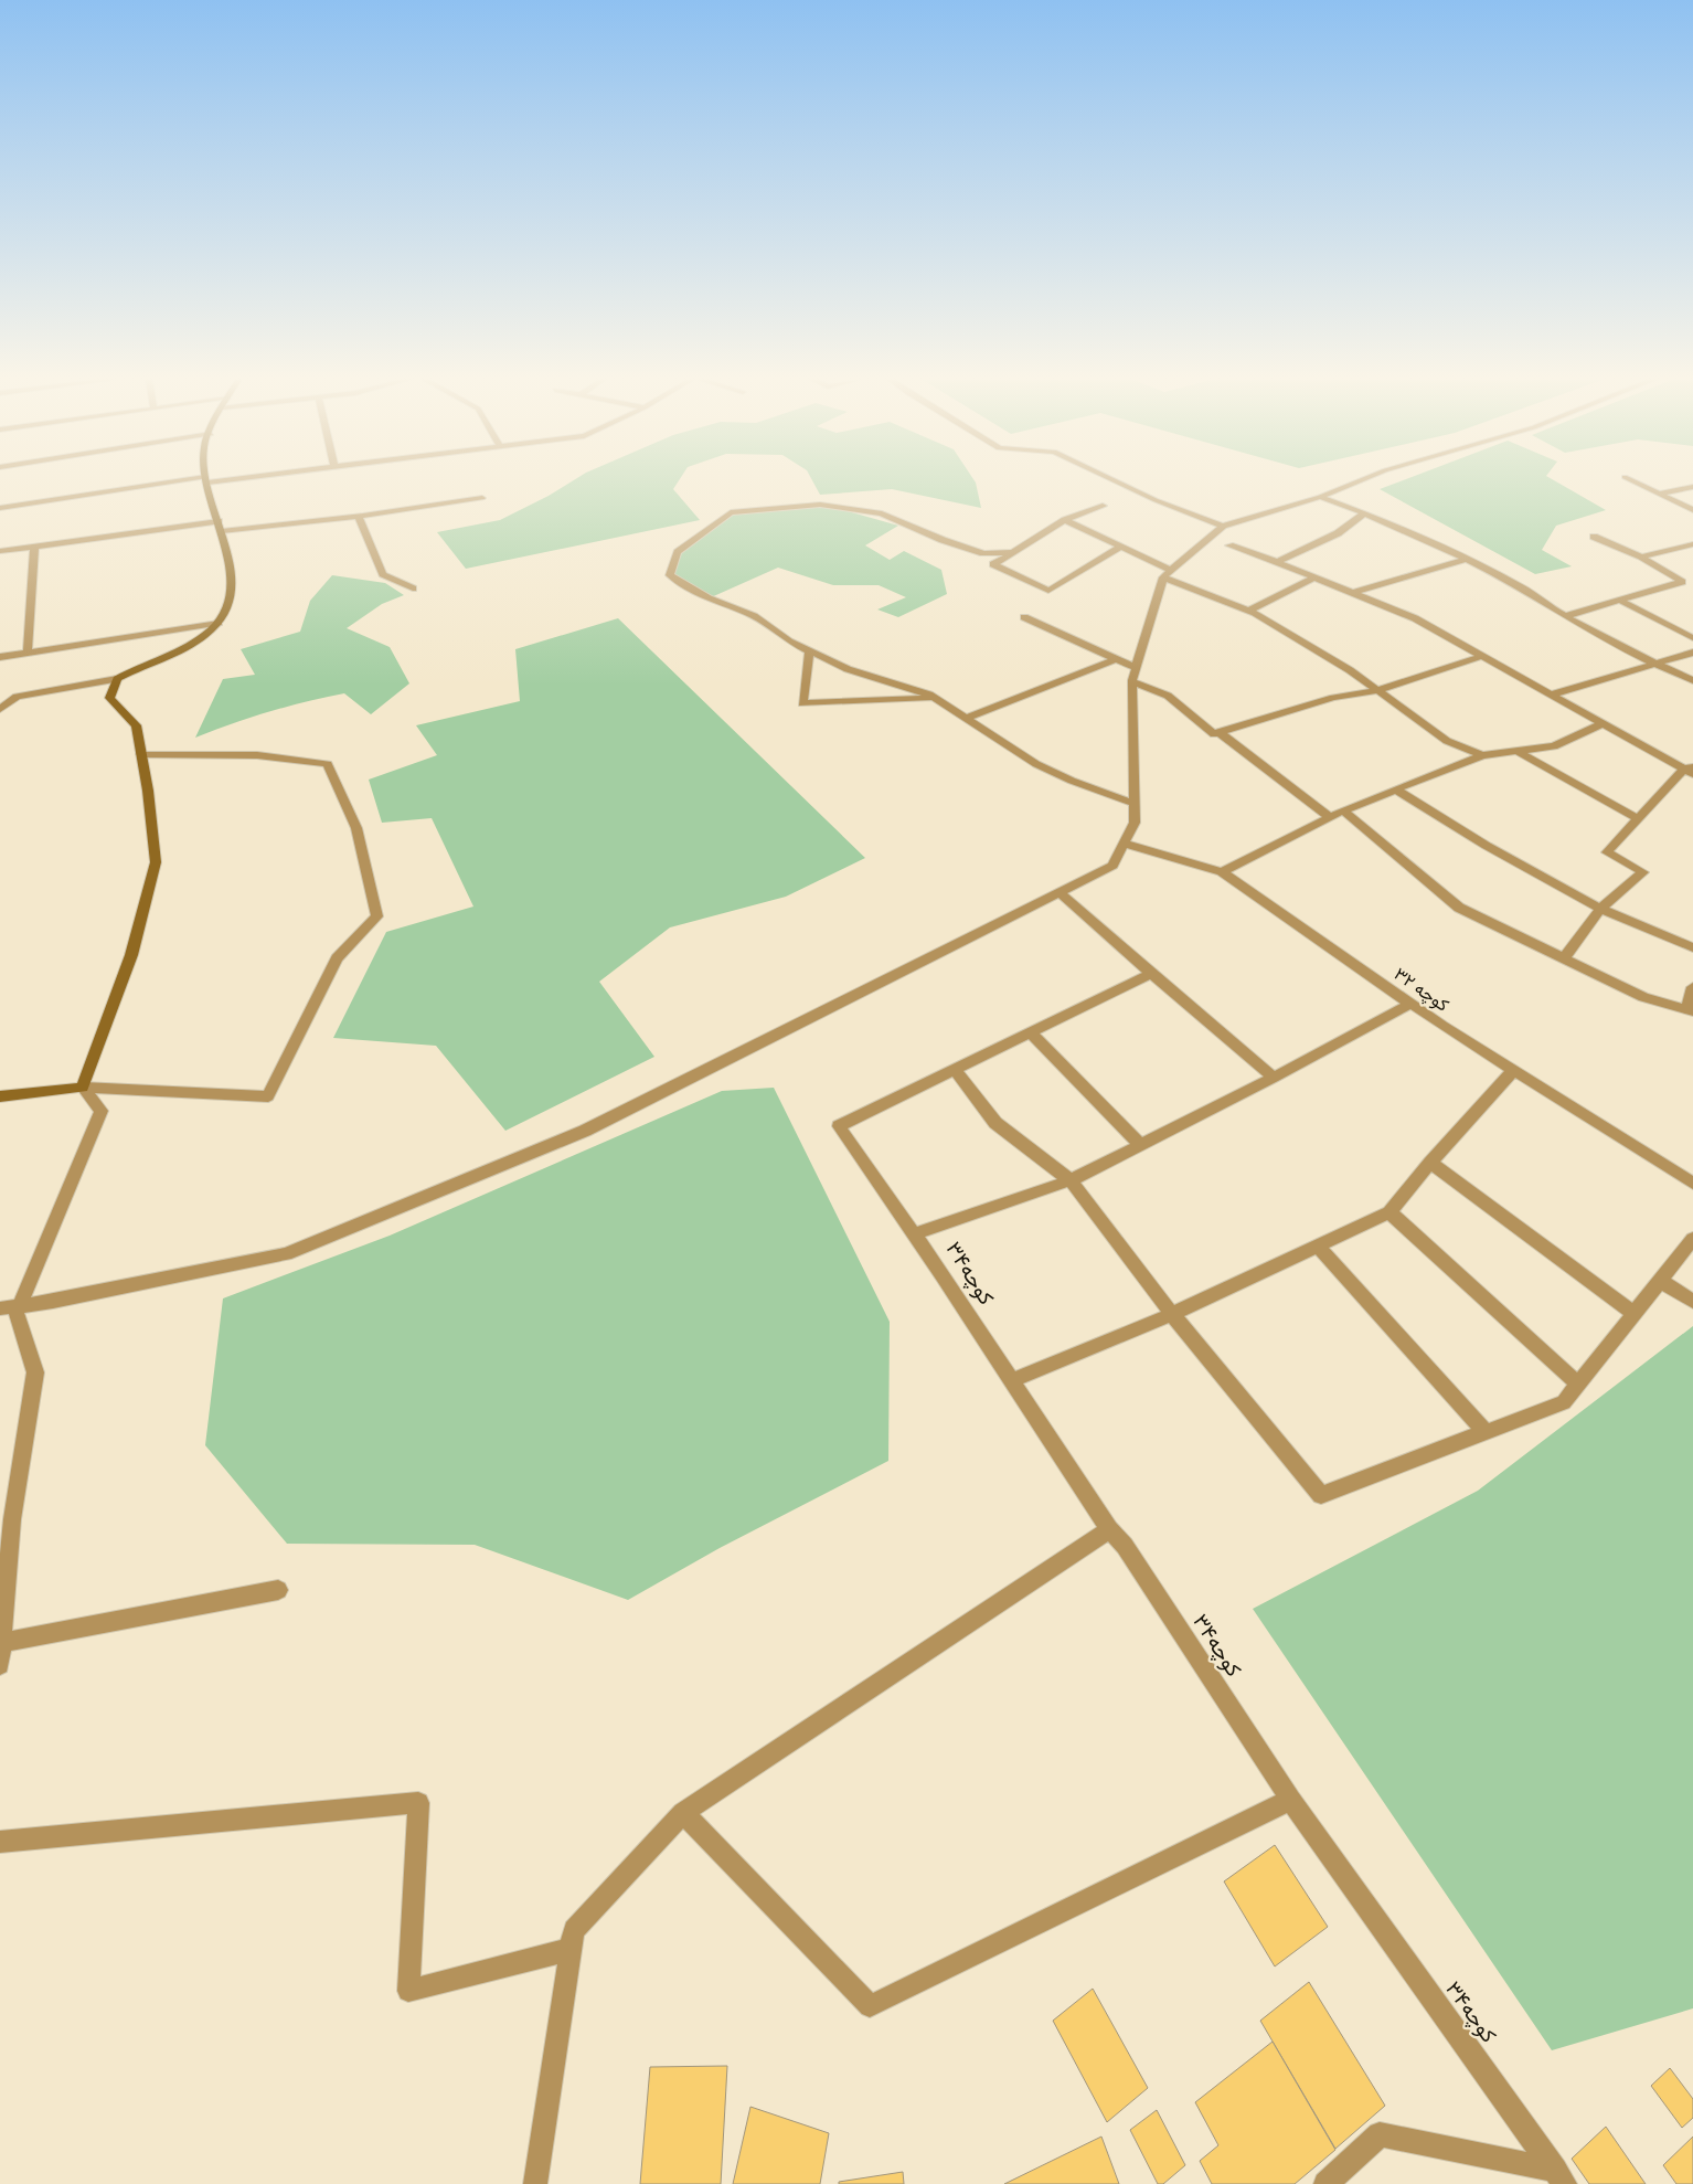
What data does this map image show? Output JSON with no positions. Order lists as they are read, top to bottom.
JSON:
{
  "streets": {
    "street": ["کوچه ۳۲", "کوچه۳۴"]
  }
}
